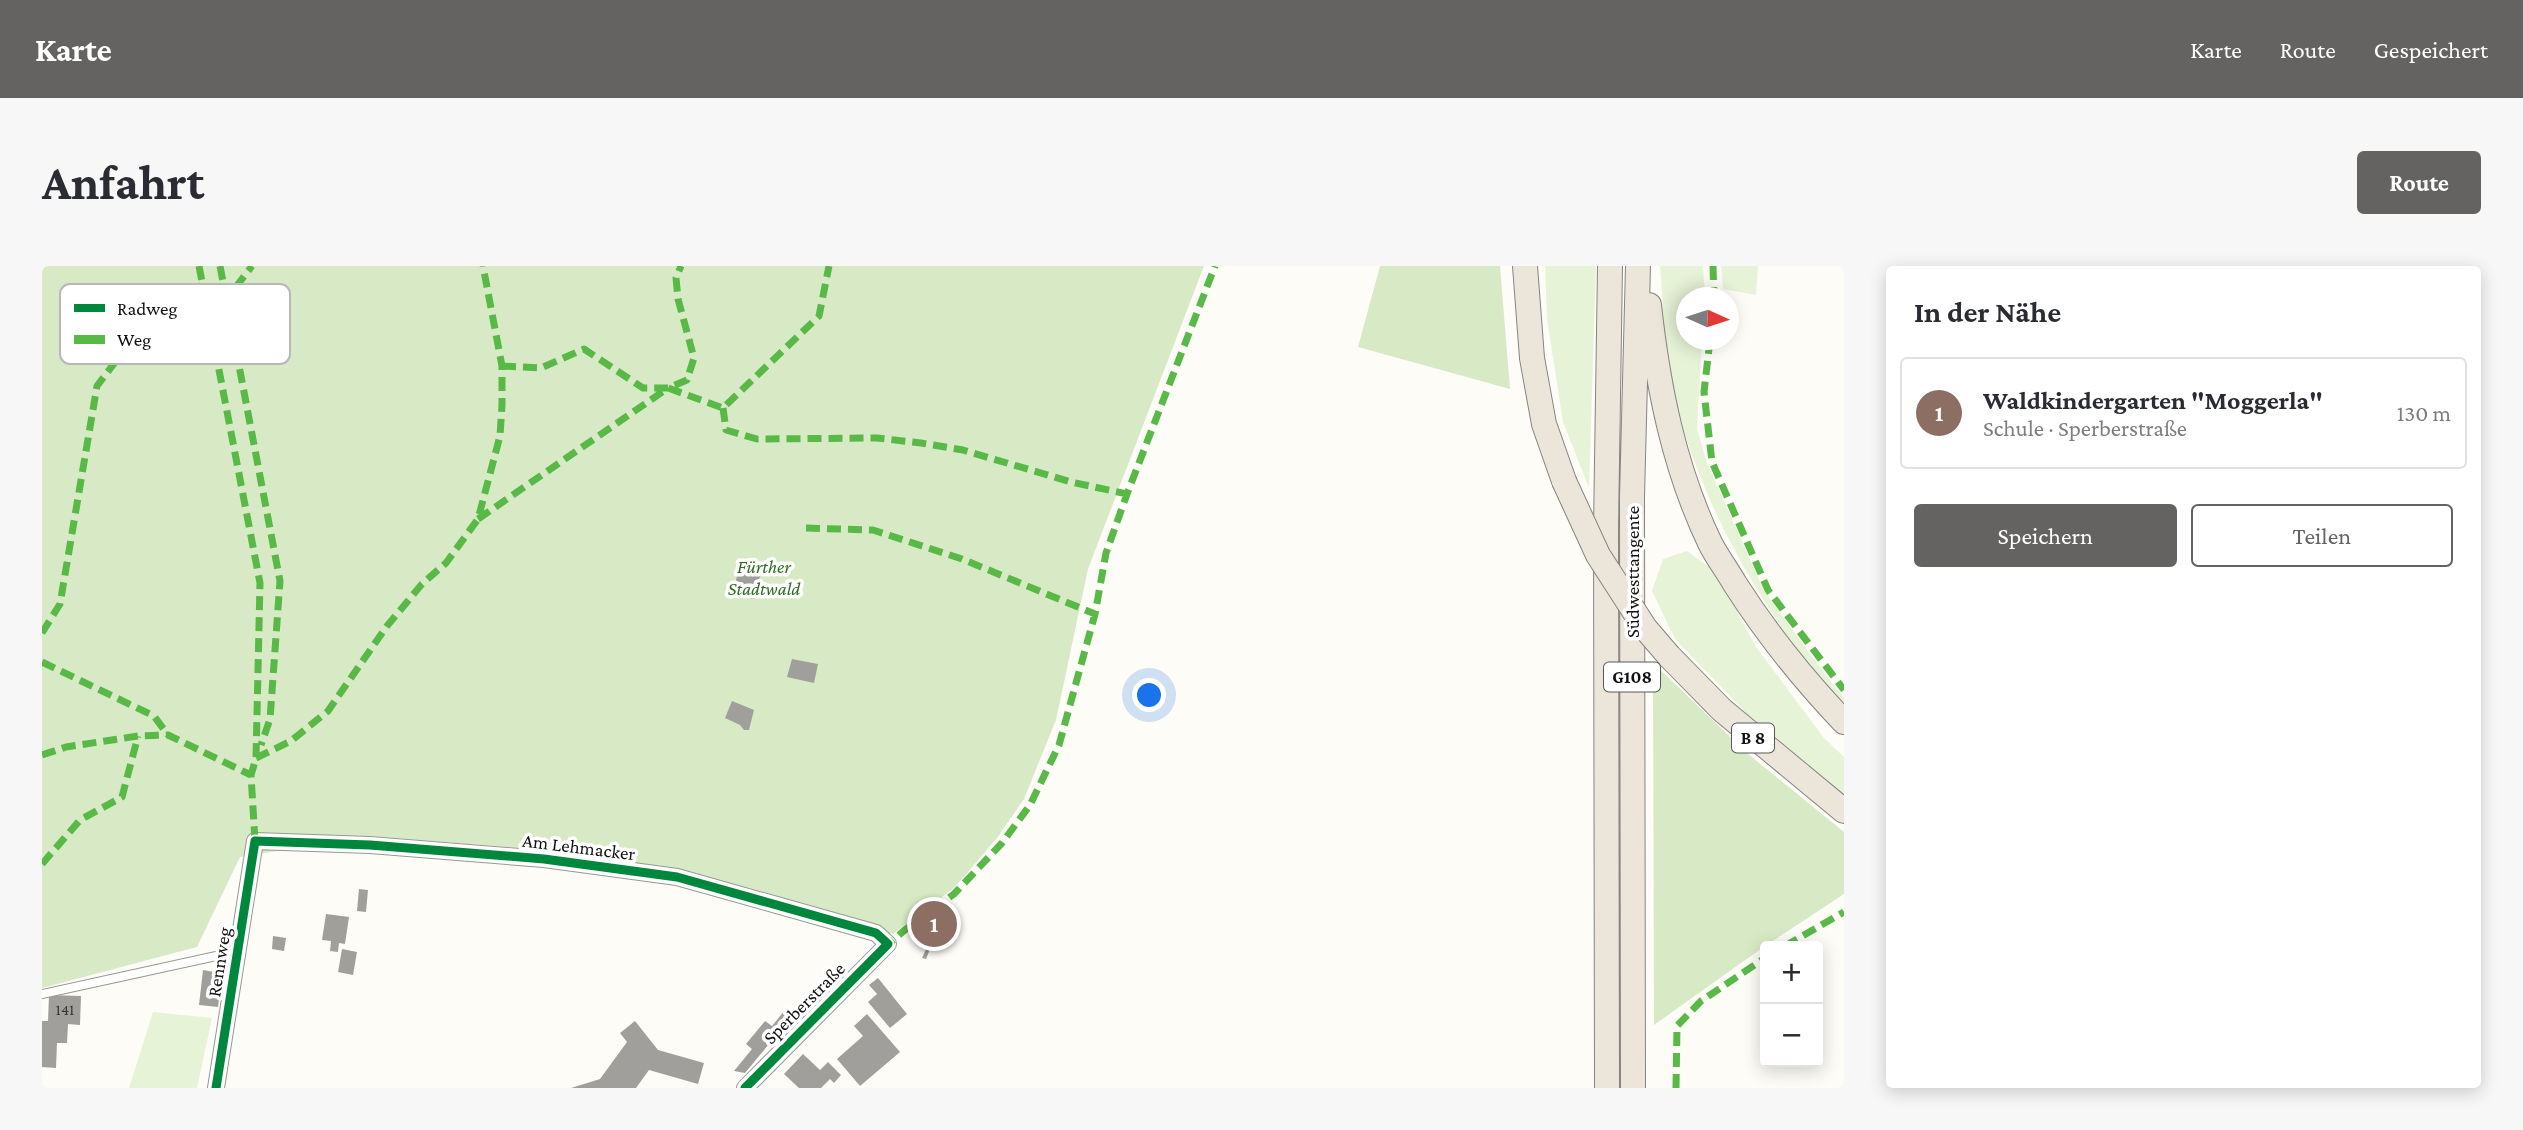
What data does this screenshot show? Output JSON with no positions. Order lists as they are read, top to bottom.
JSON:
{
  "streets": {
    "highway": ["Südwesttangente", "G108", "B 8"],
    "street": ["Am Lehmacker", "Rennweg", "Sperberstraße"]
  },
  "crossings": [
    ["Am Lehmacker", "Rennweg"],
    ["Am Lehmacker", "Sperberstraße"]
  ],
  "parks": ["Fürther Stadtwald"],
  "house_numbers": ["141"],
  "legend": ["Radweg", "Weg"],
  "north": "right",
  "page": {
    "header": "Karte",
    "nav": ["Karte", "Route", "Gespeichert"],
    "buttons": [
      "Route",
      ["Speichern", "Teilen"]
    ],
    "title": "Anfahrt",
    "heading": "In der Nähe",
    "list": [
      {
        "mark": "1",
        "name": "Waldkindergarten \"Moggerla\"",
        "note": "Schule · Sperberstraße",
        "value": "130 m"
      }
    ],
    "pins": "1",
    "map_buttons": ["+", "−"]
  }
}
